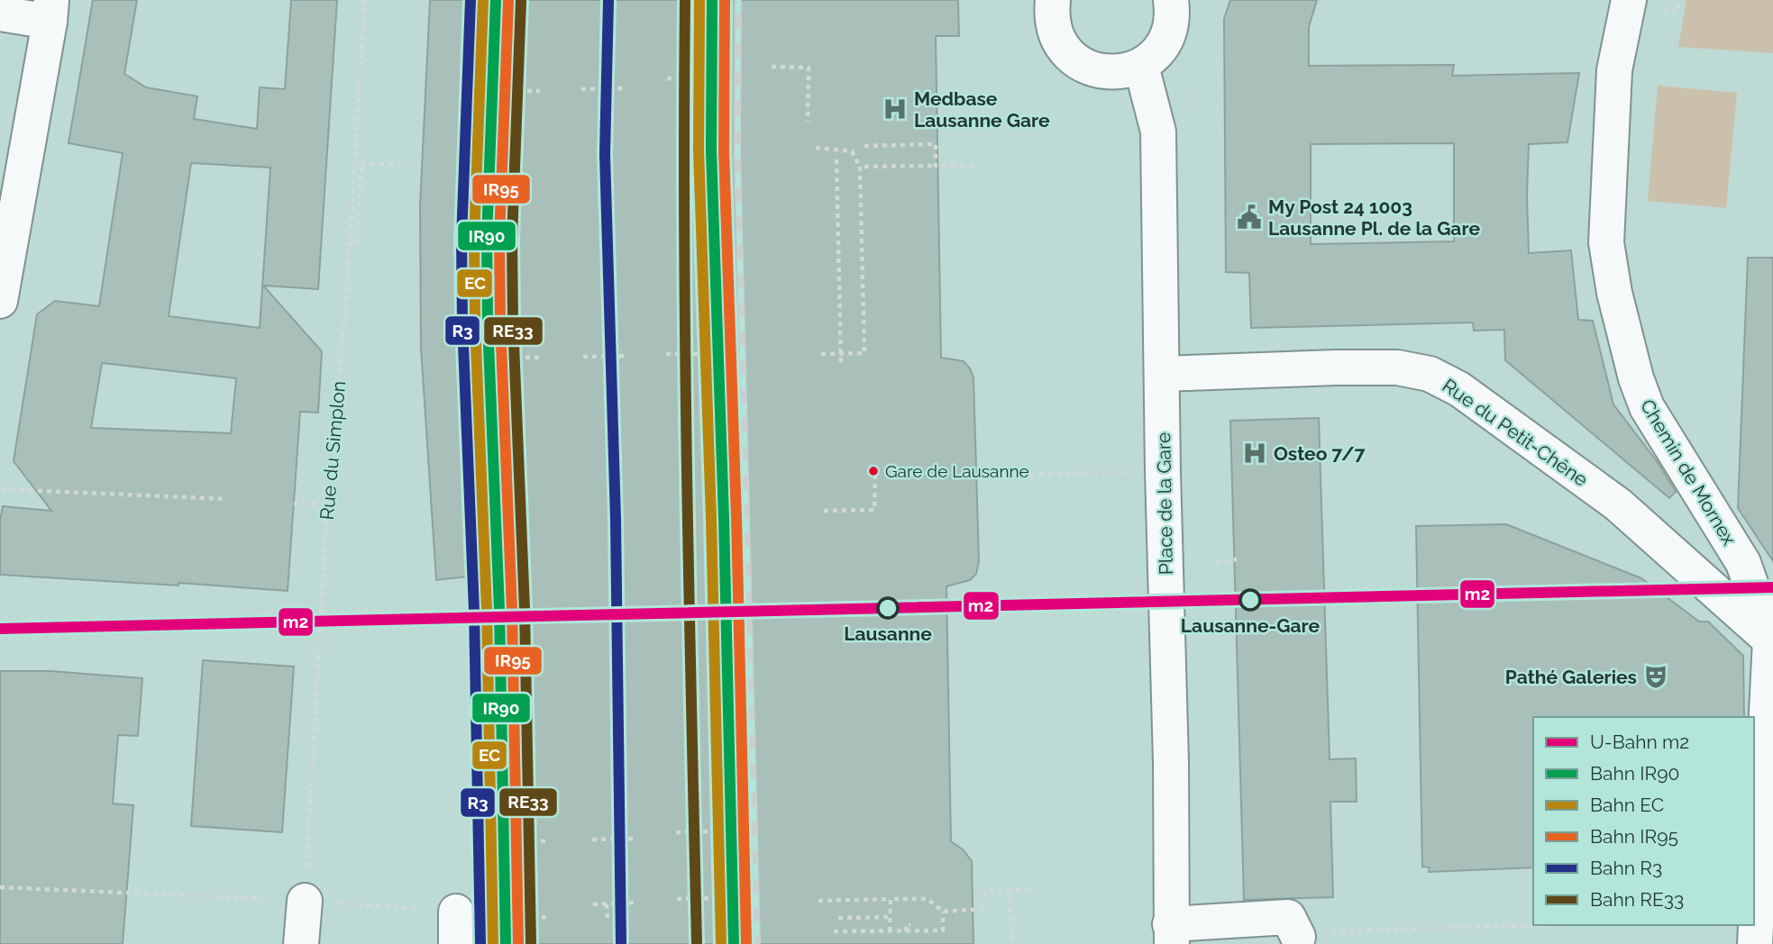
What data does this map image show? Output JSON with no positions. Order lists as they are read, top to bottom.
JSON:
{
  "streets": {
    "street": ["Rue du Petit-Chêne", "Chemin de Mornex", "Place de la Gare"],
    "path": ["Rue du Simplon"]
  },
  "crossings": [
    ["Rue du Petit-Chêne", "Chemin de Mornex"],
    ["Rue du Petit-Chêne", "Place de la Gare"]
  ],
  "places": {
    "hospital": ["Medbase Lausanne Gare", "Osteo 7/7"],
    "public building": ["My Post 24 1003 Lausanne Pl. de la Gare"],
    "other": ["Gare de Lausanne", "Lausanne-Gare", "Lausanne"],
    "theatre": ["Pathé Galeries"]
  },
  "lines": [
    "rail line IR90",
    "rail line EC",
    "rail line IR95",
    "rail line R3",
    "rail line RE33",
    "metro line m2"
  ],
  "legend": [
    "U-Bahn m2",
    "Bahn IR90",
    "Bahn EC",
    "Bahn IR95",
    "Bahn R3",
    "Bahn RE33"
  ]
}
